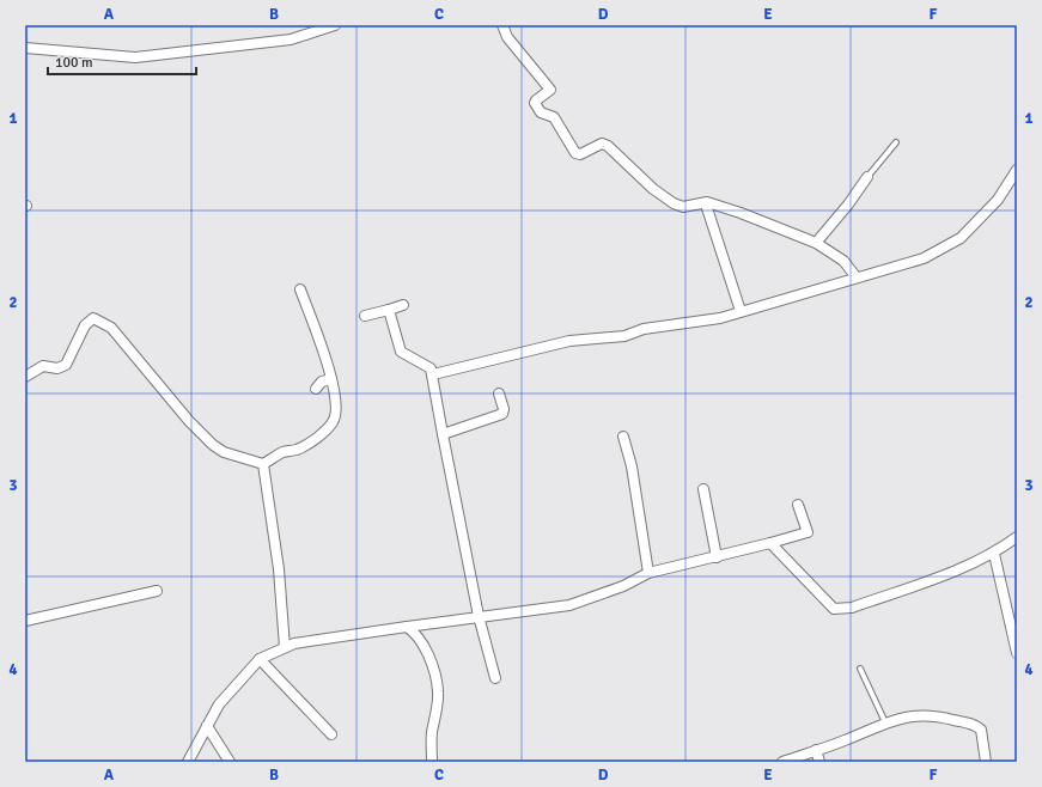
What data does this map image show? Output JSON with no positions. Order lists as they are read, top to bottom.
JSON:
{
  "scale_bar": "100 m",
  "grid": {
    "columns": [
      "A",
      "B",
      "C",
      "D",
      "E",
      "F"
    ],
    "rows": [
      "1",
      "2",
      "3",
      "4"
    ]
  }
}
